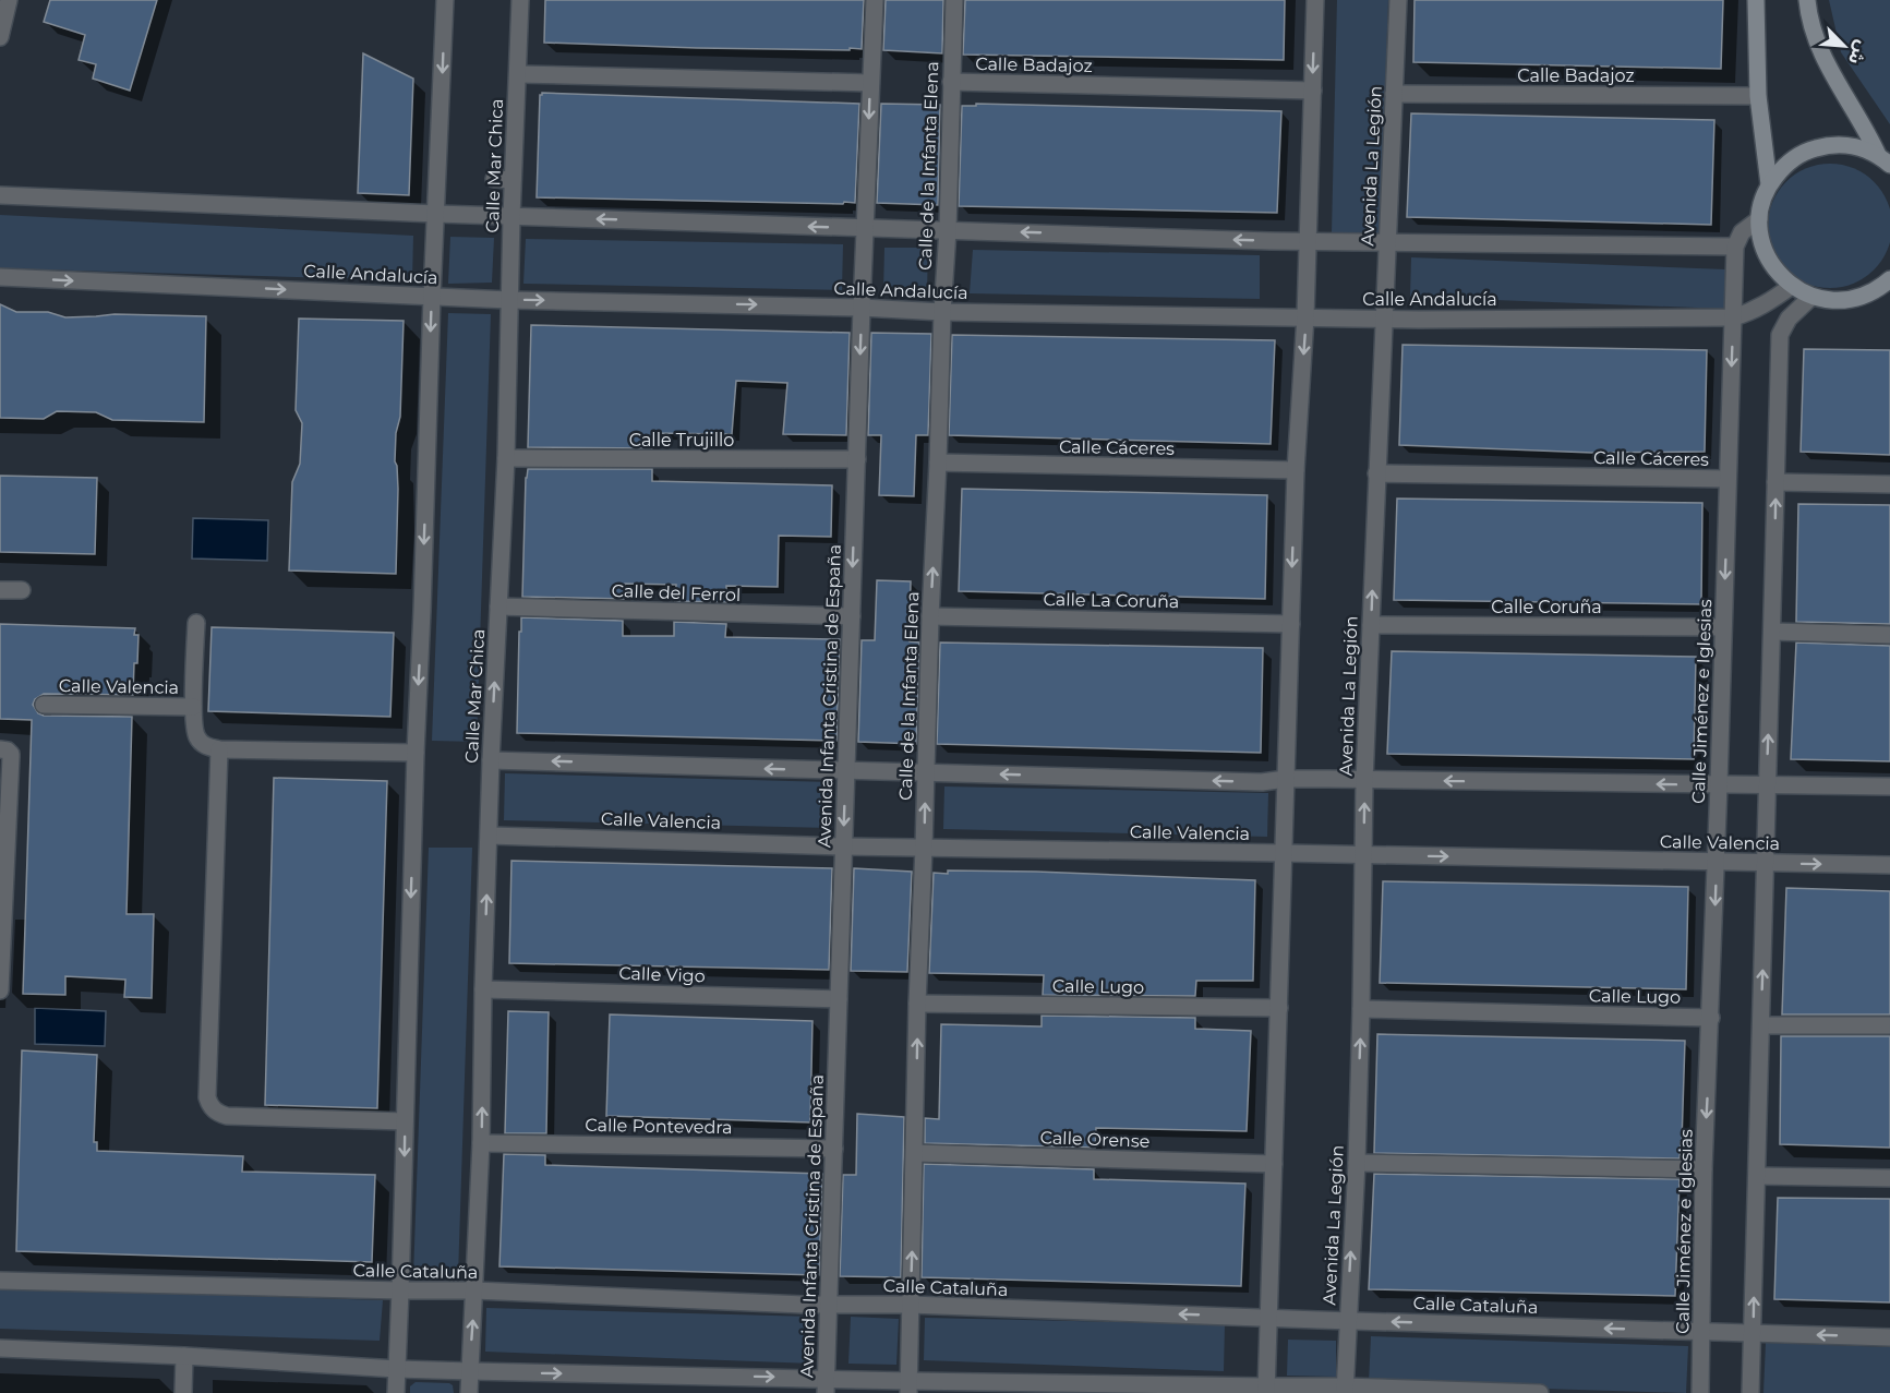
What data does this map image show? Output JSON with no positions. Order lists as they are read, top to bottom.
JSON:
{
  "streets": {
    "street": [
      "Calle Badajoz",
      "Calle Mar Chica",
      "Calle de la Infanta Elena",
      "Avenida La Legión",
      "Calle Andalucía",
      "Calle Trujillo",
      "Calle Cáceres",
      "Calle del Ferrol",
      "Calle La Coruña",
      "Calle Coruña",
      "Calle Valencia",
      "Avenida Infanta Cristina de España",
      "Calle Jiménez e Iglesias",
      "Calle Vigo",
      "Calle Lugo",
      "Calle Pontevedra",
      "Calle Orense",
      "Calle Cataluña"
    ]
  },
  "crossings": [
    ["Calle Badajoz", "Calle de la Infanta Elena"],
    ["Calle Badajoz", "Avenida La Legión"],
    ["Calle Mar Chica", "Calle Andalucía"],
    ["Calle Mar Chica", "Calle Trujillo"],
    ["Calle Mar Chica", "Calle del Ferrol"],
    ["Calle Mar Chica", "Calle Valencia"],
    ["Calle Mar Chica", "Calle Vigo"],
    ["Calle Mar Chica", "Calle Pontevedra"],
    ["Calle Mar Chica", "Calle Cataluña"],
    ["Calle de la Infanta Elena", "Calle Andalucía"],
    ["Calle de la Infanta Elena", "Calle Cáceres"],
    ["Calle de la Infanta Elena", "Calle La Coruña"],
    ["Calle de la Infanta Elena", "Calle Valencia"],
    ["Calle de la Infanta Elena", "Calle Lugo"],
    ["Calle de la Infanta Elena", "Calle Orense"],
    ["Calle de la Infanta Elena", "Calle Cataluña"],
    ["Avenida La Legión", "Calle Andalucía"],
    ["Avenida La Legión", "Calle Cáceres"],
    ["Avenida La Legión", "Calle Coruña"],
    ["Avenida La Legión", "Calle Valencia"],
    ["Avenida La Legión", "Calle Lugo"],
    ["Avenida La Legión", "Calle Cataluña"],
    ["Calle Andalucía", "Avenida Infanta Cristina de España"],
    ["Calle Andalucía", "Calle Jiménez e Iglesias"],
    ["Calle Trujillo", "Avenida Infanta Cristina de España"],
    ["Calle Cáceres", "Calle Jiménez e Iglesias"],
    ["Calle del Ferrol", "Avenida Infanta Cristina de España"],
    ["Calle Coruña", "Calle Jiménez e Iglesias"],
    ["Calle Valencia", "Avenida Infanta Cristina de España"],
    ["Calle Valencia", "Calle Jiménez e Iglesias"],
    ["Avenida Infanta Cristina de España", "Calle Vigo"],
    ["Avenida Infanta Cristina de España", "Calle Pontevedra"],
    ["Avenida Infanta Cristina de España", "Calle Cataluña"],
    ["Calle Jiménez e Iglesias", "Calle Lugo"],
    ["Calle Jiménez e Iglesias", "Calle Cataluña"]
  ],
  "one_way": ["Calle de la Infanta Elena", "Avenida Infanta Cristina de España"],
  "north": "bottom right"
}
